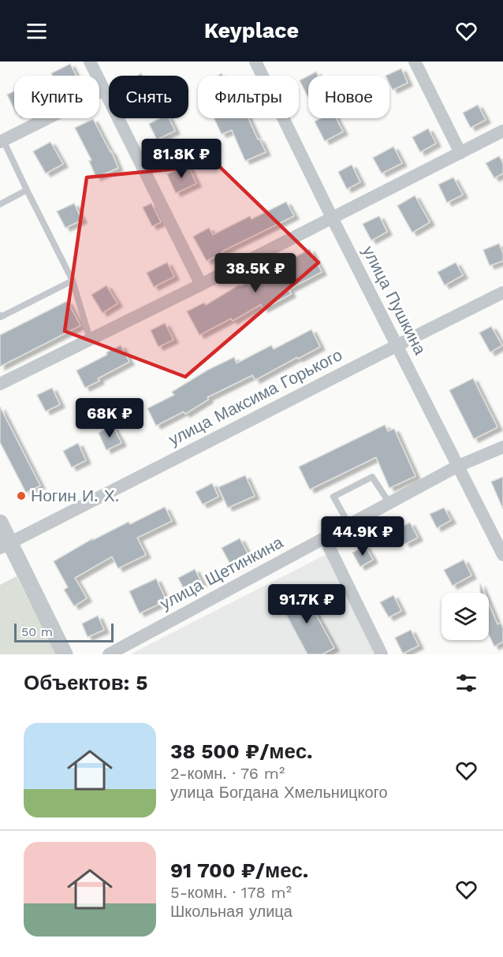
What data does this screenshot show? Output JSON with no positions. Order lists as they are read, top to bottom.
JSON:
{
  "streets": {
    "street": ["улица Пушкина", "улица Максима Горького", "улица Щетинкина"]
  },
  "crossings": [
    ["улица Пушкина", "улица Максима Горького"],
    ["улица Пушкина", "улица Щетинкина"]
  ],
  "places": ["Ногин И. Х."],
  "scale_bar": "50 m",
  "page": {
    "header": "Keyplace",
    "chip": [
      "Купить",
      "Снять",
      "Фильтры",
      "Новое"
    ],
    "price": [
      "81.8K ₽",
      "38.5K ₽",
      "68K ₽",
      "44.9K ₽",
      "91.7K ₽"
    ],
    "scale": "50 m",
    "heading": "Объектов: 5",
    "list": [
      {
        "name": "38 500 ₽/мес.",
        "note": "2-комн. · 76 m² · улица Богдана Хмельницкого"
      },
      {
        "name": "91 700 ₽/мес.",
        "note": "5-комн. · 178 m² · Школьная улица"
      }
    ]
  }
}
